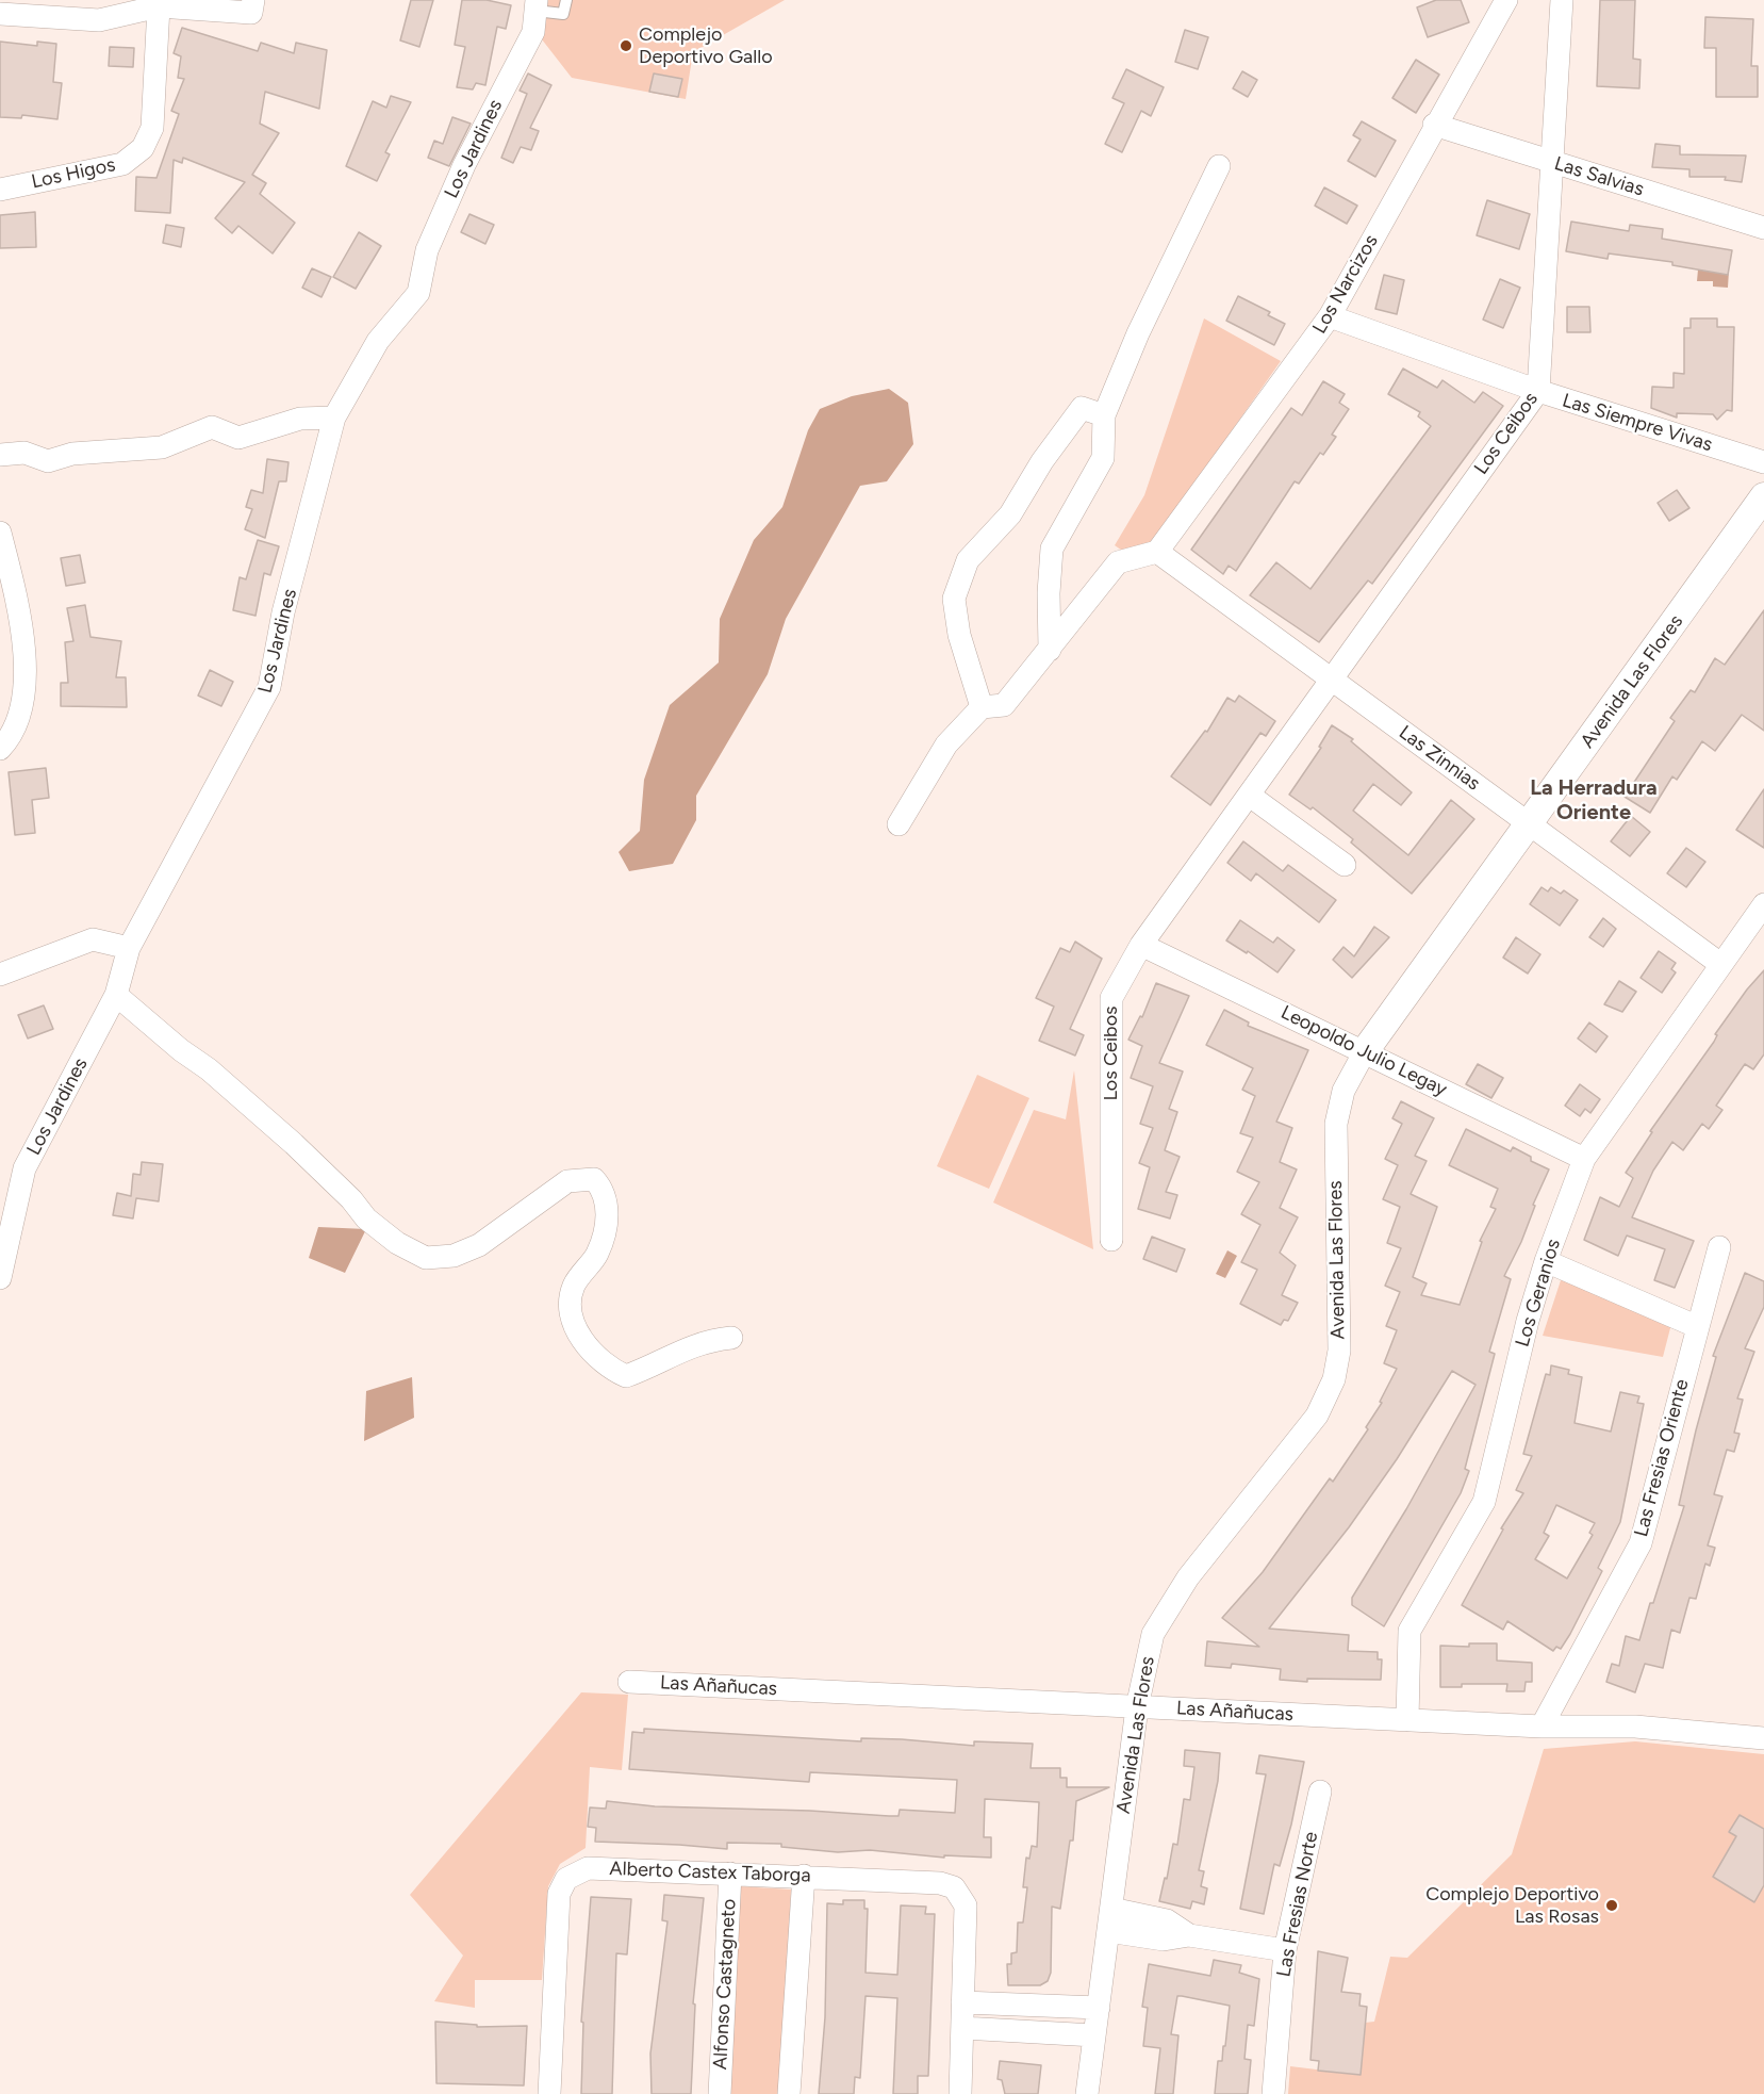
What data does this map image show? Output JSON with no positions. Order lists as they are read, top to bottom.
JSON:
{
  "streets": {
    "street": [
      "Los Jardines",
      "Los Higos",
      "Las Salvias",
      "Los Narcizos",
      "Las Siempre Vivas",
      "Los Ceibos",
      "Avenida Las Flores",
      "Las Zinnias",
      "Leopoldo Julio Legay",
      "Los Geranios",
      "Las Fresias Oriente",
      "Las Añañucas",
      "Alberto Castex Taborga",
      "Las Fresias Norte",
      "Alfonso Castagneto"
    ]
  },
  "crossings": [
    ["Las Salvias", "Los Narcizos"],
    ["Las Salvias", "Los Ceibos"],
    ["Los Narcizos", "Las Siempre Vivas"],
    ["Los Narcizos", "Las Zinnias"],
    ["Las Siempre Vivas", "Los Ceibos"],
    ["Los Ceibos", "Las Zinnias"],
    ["Los Ceibos", "Leopoldo Julio Legay"],
    ["Avenida Las Flores", "Las Zinnias"],
    ["Avenida Las Flores", "Leopoldo Julio Legay"],
    ["Avenida Las Flores", "Las Añañucas"],
    ["Las Zinnias", "Los Geranios"],
    ["Leopoldo Julio Legay", "Los Geranios"],
    ["Los Geranios", "Las Añañucas"],
    ["Las Fresias Oriente", "Las Añañucas"],
    ["Alberto Castex Taborga", "Alfonso Castagneto"]
  ],
  "districts": ["La Herradura Oriente"],
  "places": ["Complejo Deportivo Gallo", "Complejo Deportivo Las Rosas"]
}
